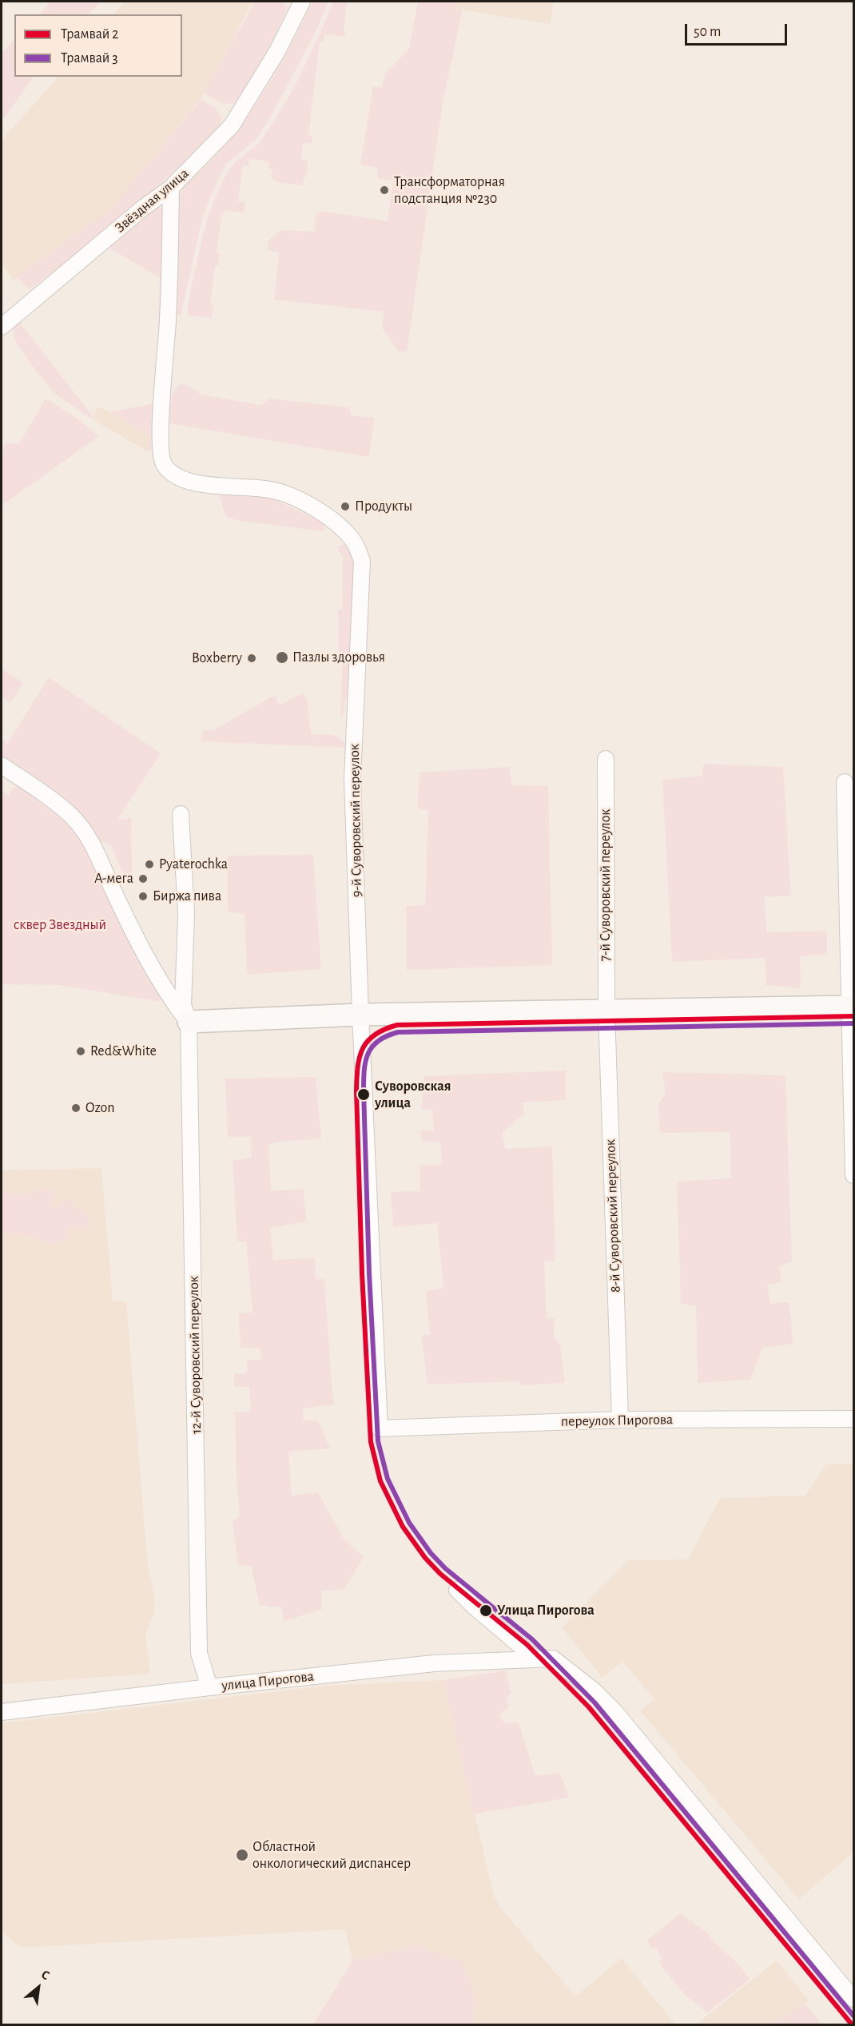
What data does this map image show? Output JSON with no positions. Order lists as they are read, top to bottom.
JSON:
{
  "streets": {
    "street": [
      "Звёздная улица",
      "9-й Суворовский переулок",
      "7-й Суворовский переулок",
      "8-й Суворовский переулок",
      "12-й Суворовский переулок",
      "переулок Пирогова",
      "улица Пирогова"
    ]
  },
  "crossings": [
    ["Звёздная улица", "9-й Суворовский переулок"],
    ["9-й Суворовский переулок", "переулок Пирогова"],
    ["7-й Суворовский переулок", "8-й Суворовский переулок"],
    ["8-й Суворовский переулок", "переулок Пирогова"],
    ["12-й Суворовский переулок", "улица Пирогова"]
  ],
  "parks": ["сквер Звездный"],
  "places": [
    "Трансформаторная подстанция №230",
    "Продукты",
    "Пазлы здоровья",
    "Boxberry",
    "Pyaterochka",
    "А-мега",
    "Биржа пива",
    "Red&White",
    "Суворовская улица",
    "Ozon",
    "Улица Пирогова",
    "Областной онкологический диспансер"
  ],
  "lines": ["tram line 2", "tram line 3"],
  "legend": ["Трамвай 2", "Трамвай 3"],
  "scale_bar": "50 m",
  "north": "top right"
}
